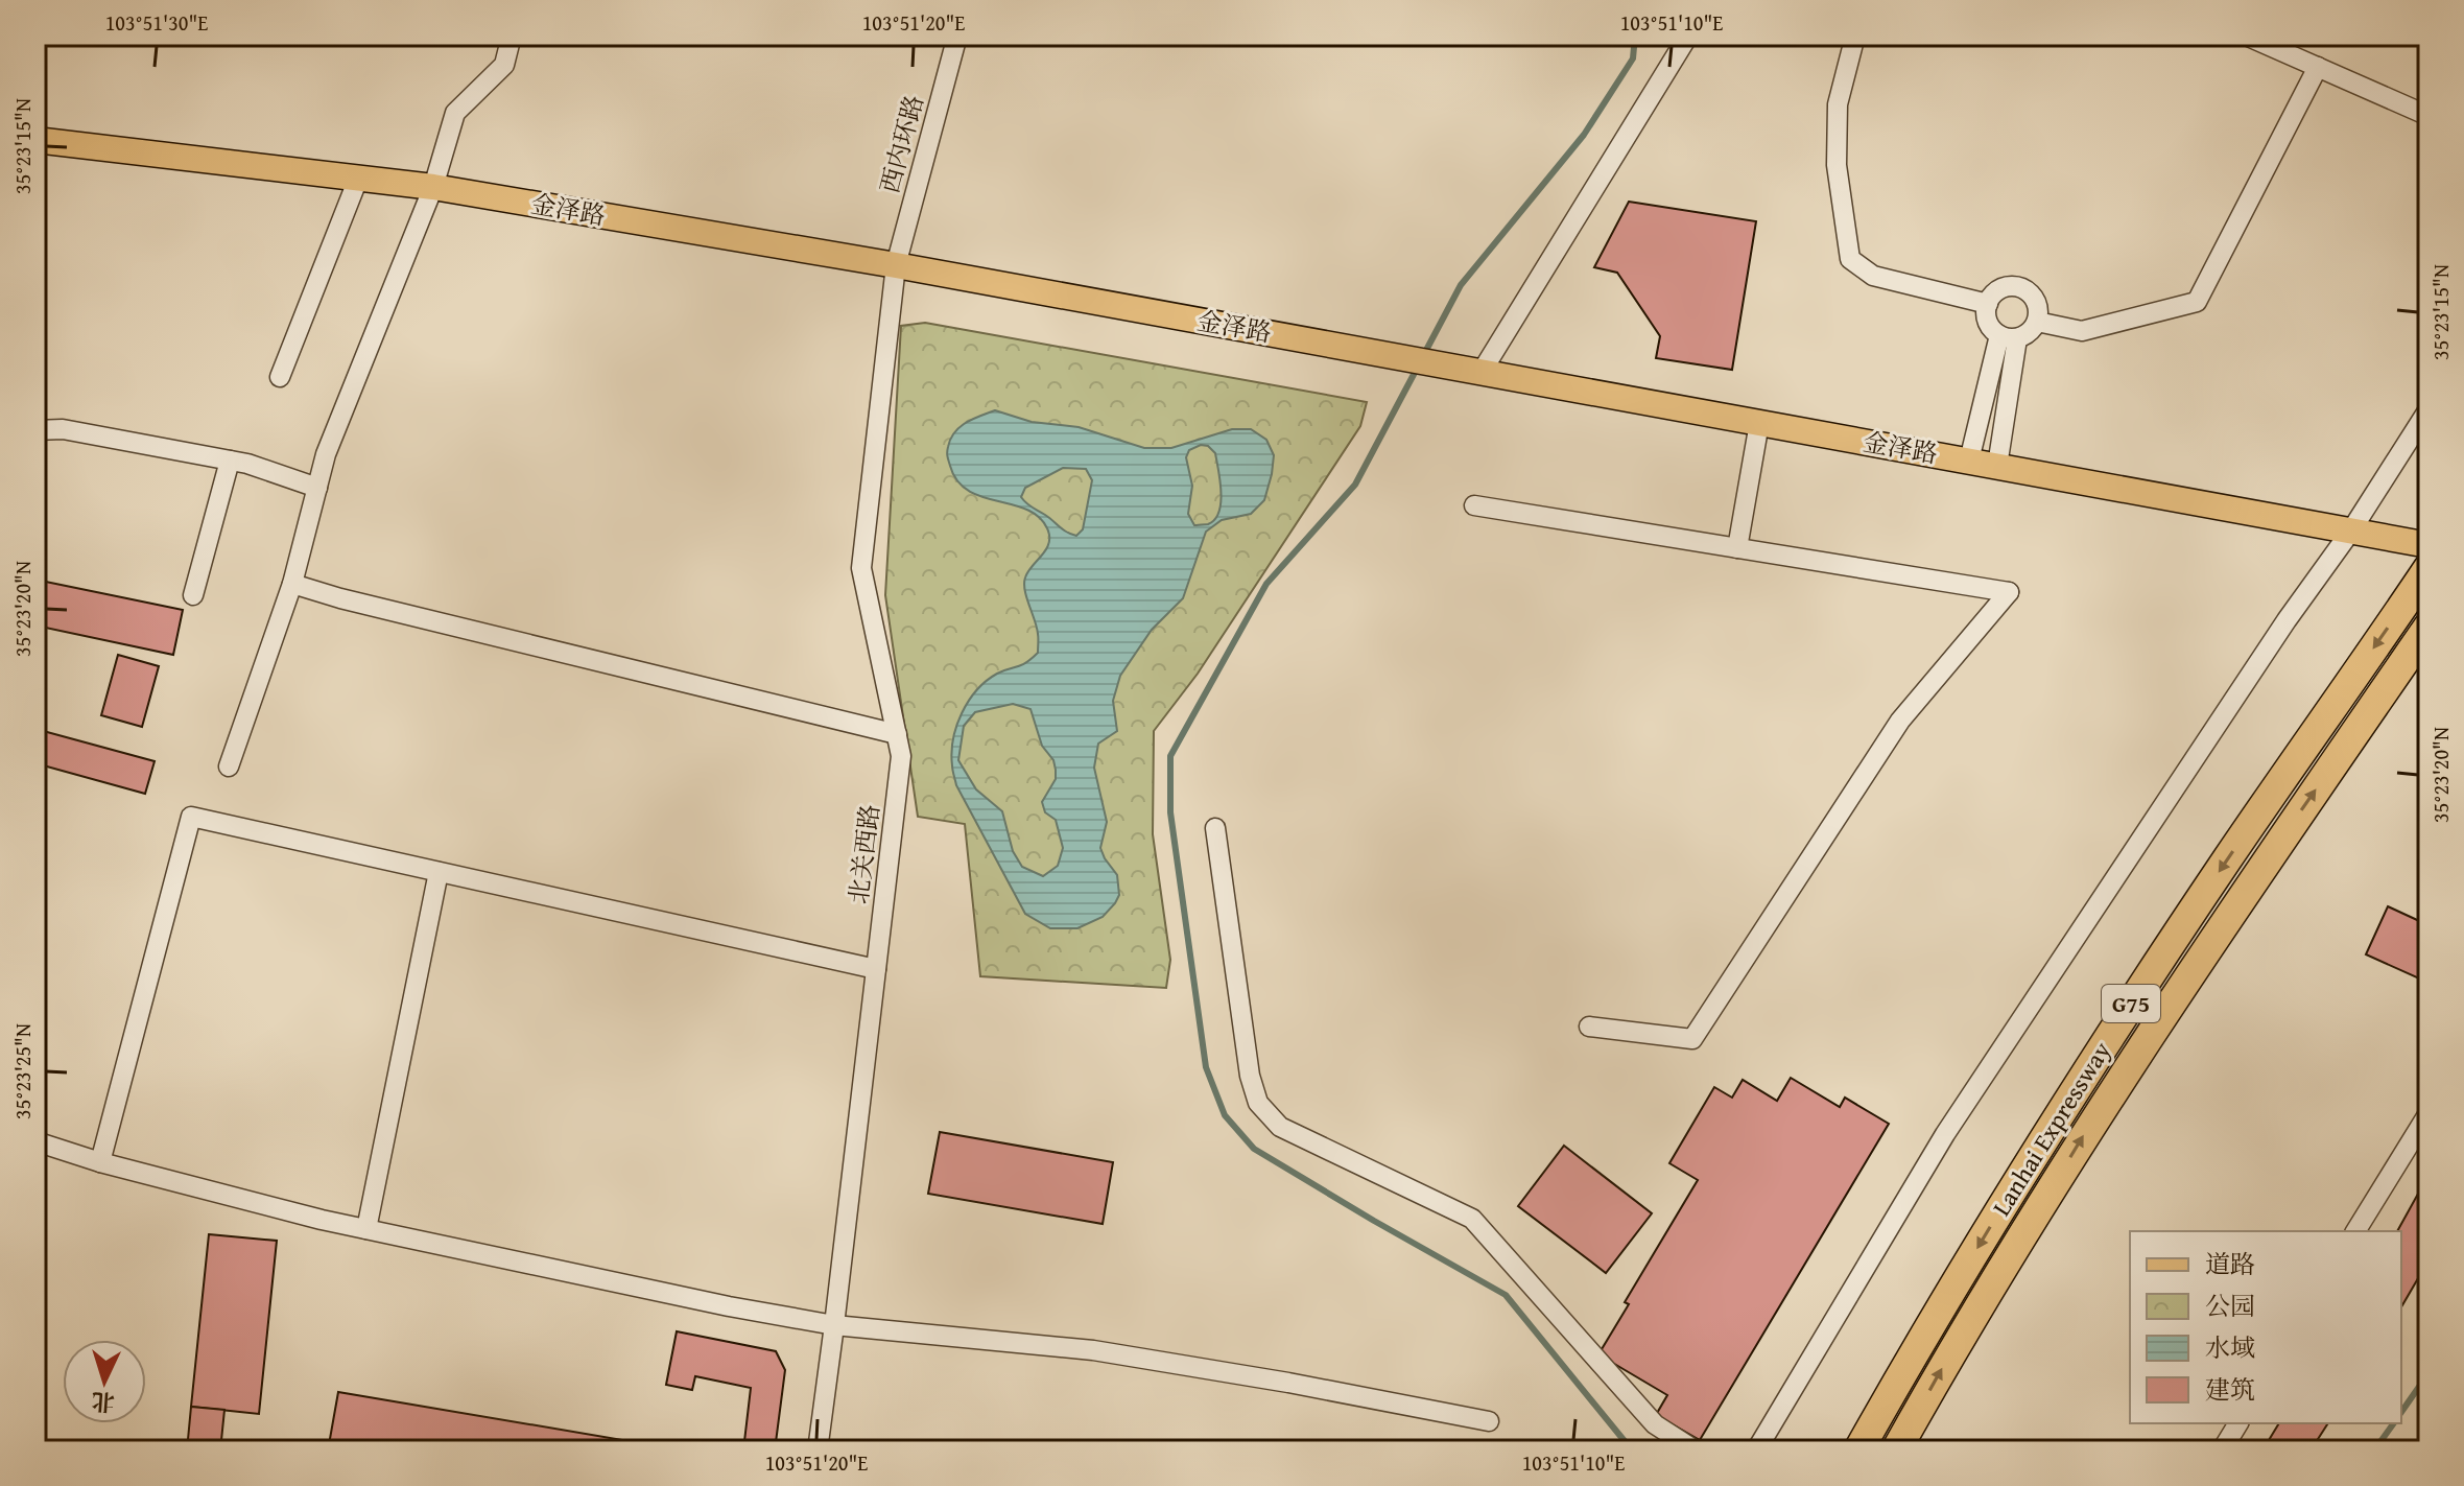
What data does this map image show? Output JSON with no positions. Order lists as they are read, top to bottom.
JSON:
{
  "streets": {
    "highway": ["G75", "Lanhai Expressway"],
    "main road": ["金泽路"],
    "street": ["西内环路", "北关西路"]
  },
  "crossings": [
    ["西内环路", "金泽路"],
    ["西内环路", "北关西路"],
    ["金泽路", "北关西路"],
    ["金泽路", "Lanhai Expressway"]
  ],
  "legend": [
    "道路",
    "公园",
    "水域",
    "建筑"
  ],
  "north": "bottom",
  "coordinates": [
    "103°51'30\"E",
    "103°51'20\"E",
    "103°51'10\"E",
    "35°23'15\"N",
    "35°23'20\"N",
    "35°23'25\"N"
  ]
}
